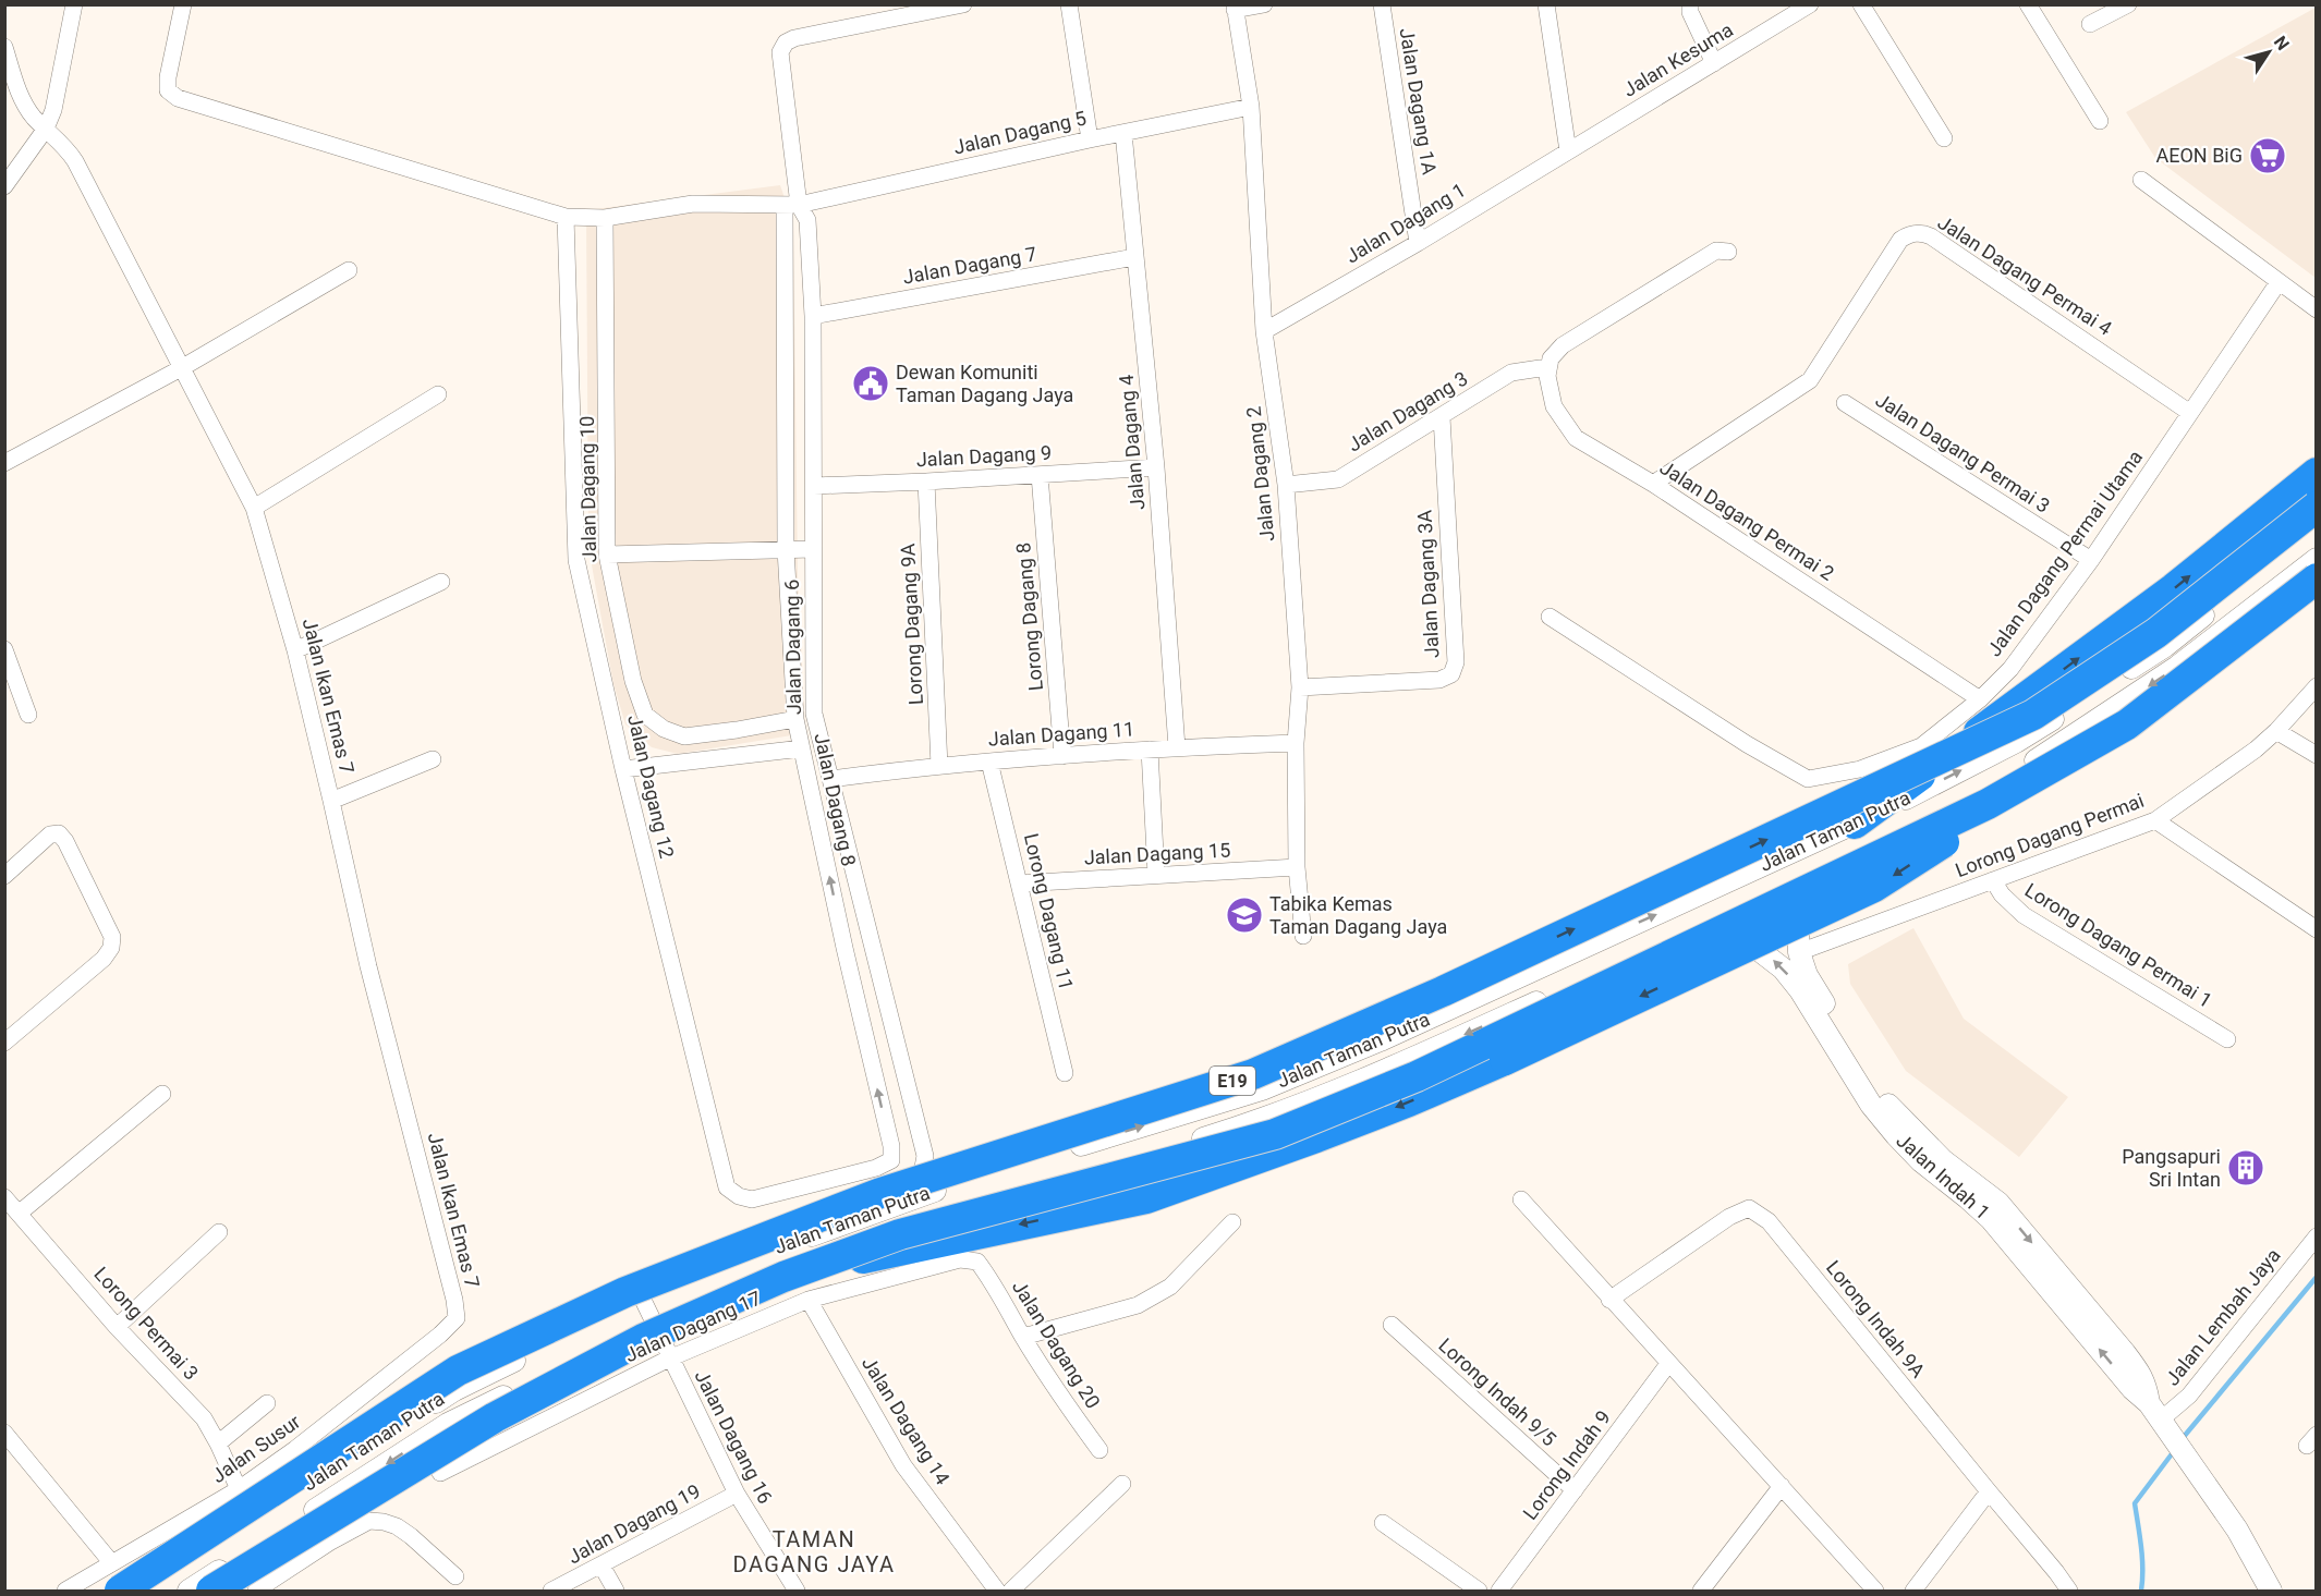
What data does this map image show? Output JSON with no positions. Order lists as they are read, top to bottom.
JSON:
{
  "streets": {
    "highway": ["E19"],
    "street": [
      "Jalan Kesuma",
      "Jalan Dagang 1A",
      "Jalan Dagang 5",
      "Jalan Dagang 1",
      "Jalan Dagang 7",
      "Jalan Dagang Permai 4",
      "Jalan Dagang 3",
      "Jalan Dagang 4",
      "Jalan Dagang Permai 3",
      "Jalan Dagang 9",
      "Jalan Dagang 2",
      "Jalan Dagang 10",
      "Jalan Dagang Permai 2",
      "Jalan Dagang Permai Utama",
      "Jalan Dagang 3A",
      "Lorong Dagang 8",
      "Lorong Dagang 9A",
      "Jalan Dagang 6",
      "Jalan Ikan Emas 7",
      "Jalan Dagang 11",
      "Jalan Dagang 12",
      "Jalan Dagang 8",
      "Jalan Taman Putra",
      "Lorong Dagang Permai",
      "Jalan Dagang 15",
      "Lorong Dagang 11",
      "Lorong Dagang Permai 1",
      "Jalan Indah 1",
      "Jalan Lembah Jaya",
      "Lorong Indah 9A",
      "Lorong Permai 3",
      "Jalan Dagang 17",
      "Jalan Dagang 20",
      "Lorong Indah 9/5",
      "Jalan Dagang 14",
      "Jalan Dagang 16",
      "Jalan Susur",
      "Lorong Indah 9",
      "Jalan Dagang 19"
    ]
  },
  "crossings": [
    ["Jalan Kesuma", "Jalan Dagang 1"],
    ["Jalan Dagang 1A", "Jalan Dagang 1"],
    ["Jalan Dagang 5", "Jalan Dagang 4"],
    ["Jalan Dagang 5", "Jalan Dagang 2"],
    ["Jalan Dagang 5", "Jalan Dagang 6"],
    ["Jalan Dagang 5", "Jalan Dagang 8"],
    ["Jalan Dagang 1", "Jalan Dagang 2"],
    ["Jalan Dagang 7", "Jalan Dagang 4"],
    ["Jalan Dagang 7", "Jalan Dagang 6"],
    ["Jalan Dagang Permai 4", "Jalan Dagang Permai 2"],
    ["Jalan Dagang Permai 4", "Jalan Dagang Permai Utama"],
    ["Jalan Dagang 3", "Jalan Dagang 2"],
    ["Jalan Dagang 3", "Jalan Dagang Permai 2"],
    ["Jalan Dagang 3", "Jalan Dagang 3A"],
    ["Jalan Dagang 4", "Jalan Dagang 9"],
    ["Jalan Dagang 4", "Jalan Dagang 11"],
    ["Jalan Dagang Permai 3", "Jalan Dagang Permai Utama"],
    ["Jalan Dagang 9", "Lorong Dagang 8"],
    ["Jalan Dagang 9", "Lorong Dagang 9A"],
    ["Jalan Dagang 9", "Jalan Dagang 6"],
    ["Jalan Dagang 2", "Jalan Dagang 3A"],
    ["Jalan Dagang 2", "Jalan Dagang 11"],
    ["Jalan Dagang 2", "Jalan Dagang 15"],
    ["Jalan Dagang 10", "Jalan Dagang 8"],
    ["Jalan Dagang Permai 2", "Jalan Dagang Permai Utama"],
    ["Lorong Dagang 8", "Jalan Dagang 11"],
    ["Lorong Dagang 9A", "Jalan Dagang 11"],
    ["Jalan Dagang 6", "Jalan Dagang 11"],
    ["Jalan Dagang 6", "Jalan Dagang 8"],
    ["Jalan Dagang 6", "Jalan Taman Putra"],
    ["Jalan Ikan Emas 7", "Jalan Susur"],
    ["Jalan Dagang 11", "Lorong Dagang 11"],
    ["Jalan Dagang 12", "Jalan Dagang 8"],
    ["Jalan Taman Putra", "Jalan Indah 1"],
    ["Jalan Taman Putra", "Jalan Dagang 16"],
    ["Lorong Dagang Permai", "Lorong Dagang Permai 1"],
    ["Lorong Dagang Permai", "Jalan Indah 1"],
    ["Jalan Dagang 15", "Lorong Dagang 11"],
    ["E19", "Jalan Susur"],
    ["Jalan Indah 1", "Jalan Lembah Jaya"],
    ["Lorong Permai 3", "Jalan Susur"],
    ["Jalan Dagang 17", "Jalan Dagang 20"],
    ["Jalan Dagang 17", "Jalan Dagang 14"],
    ["Jalan Dagang 17", "Jalan Dagang 16"],
    ["Lorong Indah 9/5", "Lorong Indah 9"],
    ["Jalan Dagang 16", "Jalan Dagang 19"]
  ],
  "one_way": ["Jalan Dagang 8"],
  "districts": ["TAMAN DAGANG JAYA"],
  "places": {
    "supermarket": ["AEON BiG"],
    "public building": ["Dewan Komuniti Taman Dagang Jaya"],
    "school or university": ["Tabika Kemas Taman Dagang Jaya"],
    "building": ["Pangsapuri Sri Intan"]
  },
  "north": "top right"
}
